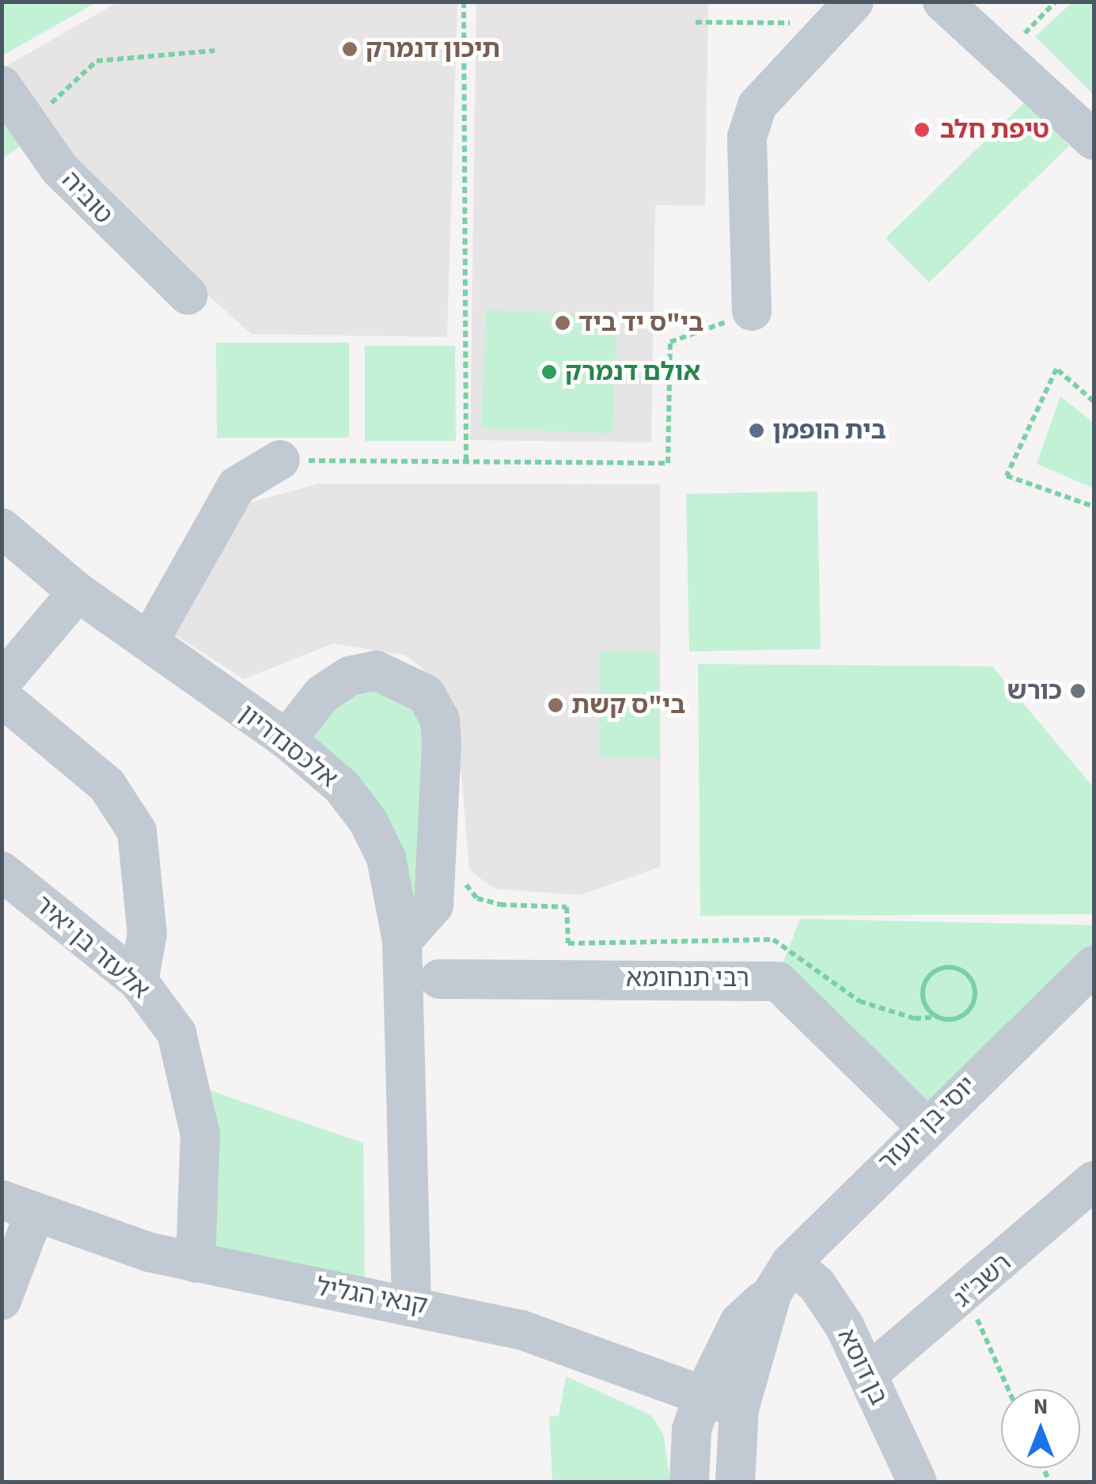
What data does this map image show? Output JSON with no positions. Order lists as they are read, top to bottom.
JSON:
{
  "streets": {
    "street": [
      "טוביה",
      "אלכסנדריון",
      "אלעזר בן יאיר",
      "רבי תנחומא",
      "יוסי בן יועזר",
      "רשב\"ג",
      "קנאי הגליל",
      "בן דוסא"
    ]
  },
  "crossings": [
    ["אלכסנדריון", "קנאי הגליל"],
    ["אלעזר בן יאיר", "קנאי הגליל"],
    ["רבי תנחומא", "יוסי בן יועזר"],
    ["יוסי בן יועזר", "קנאי הגליל"],
    ["יוסי בן יועזר", "בן דוסא"],
    ["רשב\"ג", "בן דוסא"]
  ],
  "places": [
    "תיכון דנמרק",
    "טיפת חלב",
    "בי\"ס יד ביד",
    "אולם דנמרק",
    "בית הופמן",
    "כורש",
    "בי\"ס קשת"
  ],
  "north": "top"
}
